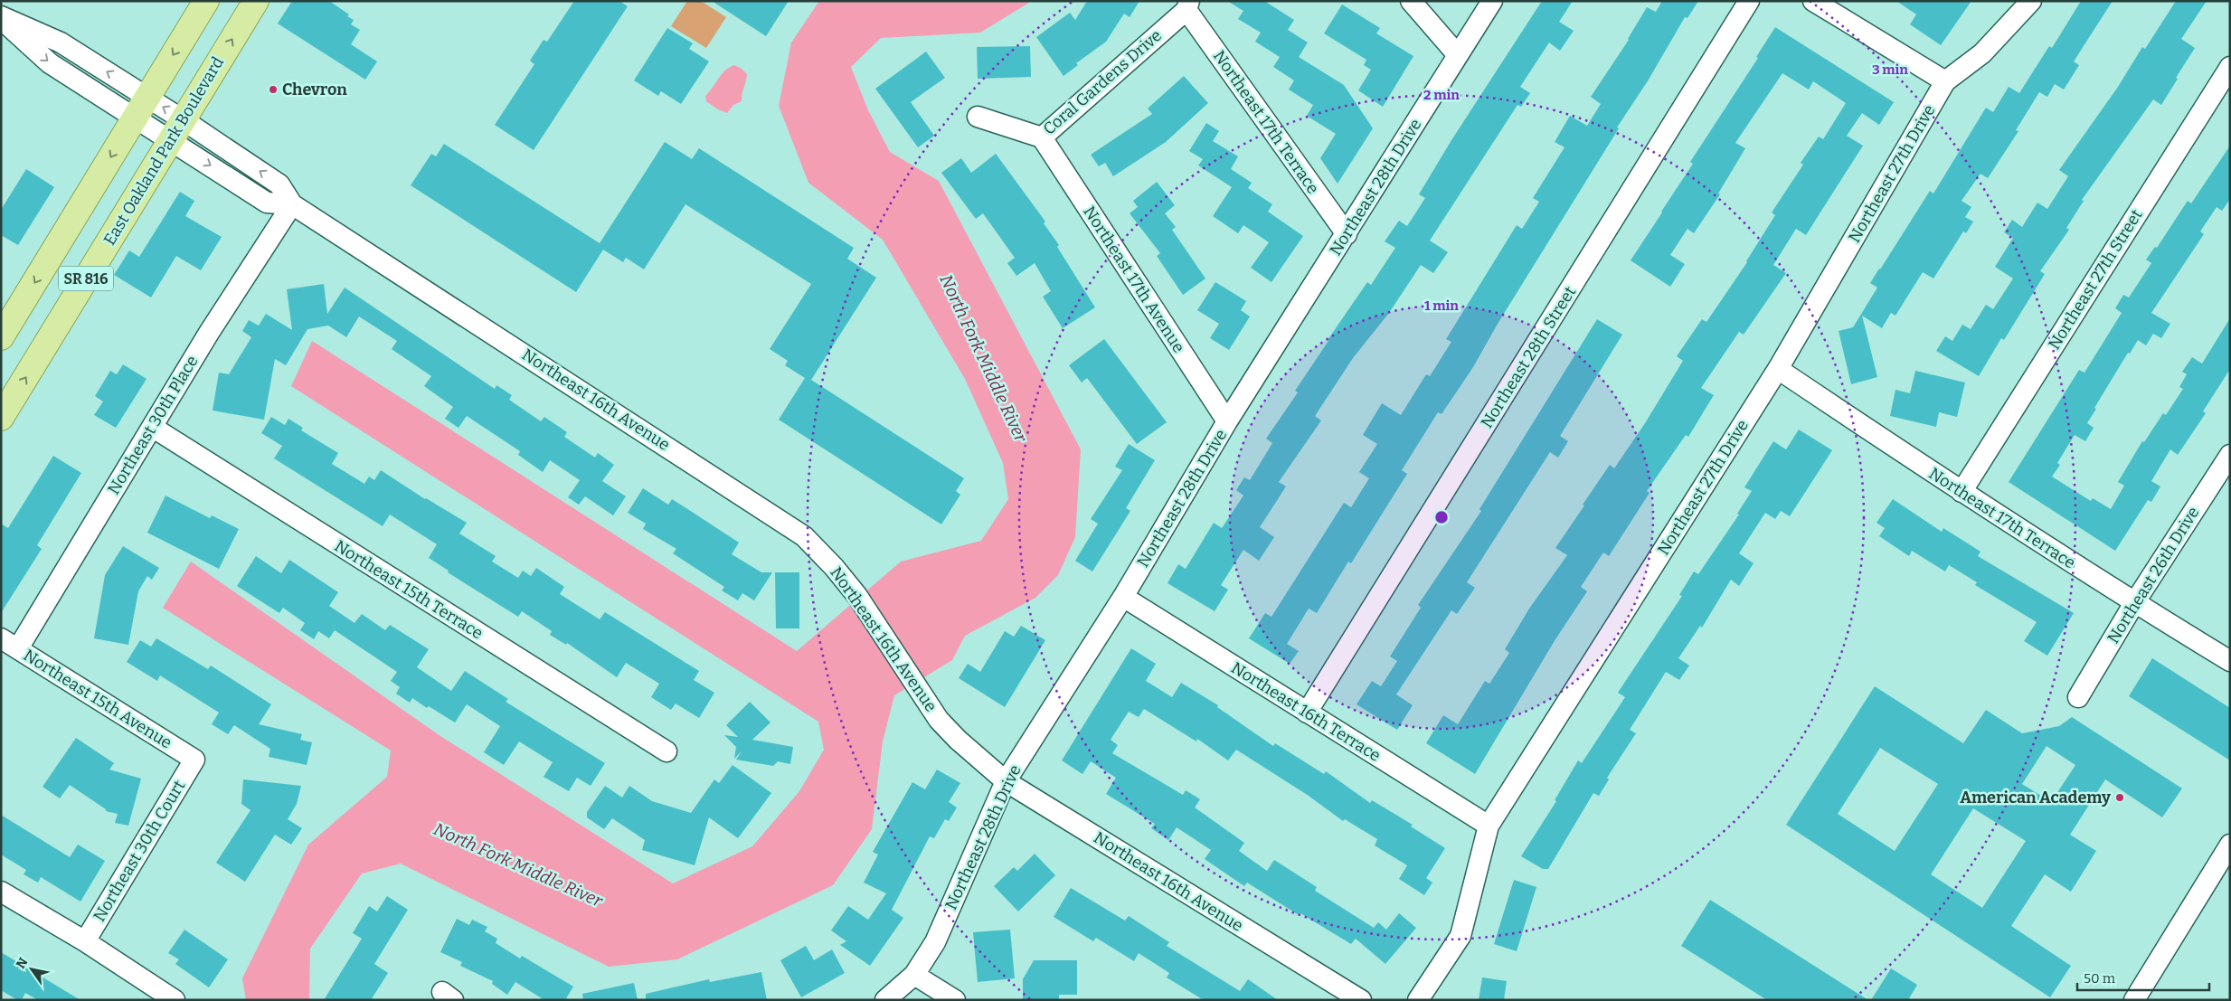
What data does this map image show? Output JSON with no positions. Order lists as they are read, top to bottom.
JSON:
{
  "streets": {
    "main road": ["East Oakland Park Boulevard", "SR 816"],
    "street": [
      "Coral Gardens Drive",
      "Northeast 17th Terrace",
      "Northeast 27th Drive",
      "Northeast 28th Drive",
      "Northeast 17th Avenue",
      "Northeast 27th Street",
      "Northeast 28th Street",
      "Northeast 16th Avenue",
      "Northeast 30th Place",
      "Northeast 26th Drive",
      "Northeast 15th Terrace",
      "Northeast 15th Avenue",
      "Northeast 16th Terrace",
      "Northeast 30th Court"
    ]
  },
  "crossings": [
    ["Coral Gardens Drive", "Northeast 17th Terrace"],
    ["Coral Gardens Drive", "Northeast 17th Avenue"],
    ["Northeast 17th Terrace", "Northeast 27th Drive"],
    ["Northeast 17th Terrace", "Northeast 28th Drive"],
    ["Northeast 17th Terrace", "Northeast 27th Street"],
    ["Northeast 17th Terrace", "Northeast 26th Drive"],
    ["East Oakland Park Boulevard", "Northeast 16th Avenue"],
    ["Northeast 27th Drive", "Northeast 16th Terrace"],
    ["Northeast 28th Drive", "Northeast 17th Avenue"],
    ["Northeast 28th Drive", "Northeast 16th Avenue"],
    ["Northeast 28th Drive", "Northeast 16th Terrace"],
    ["SR 816", "Northeast 16th Avenue"],
    ["Northeast 28th Street", "Northeast 16th Terrace"],
    ["Northeast 16th Avenue", "Northeast 30th Place"],
    ["Northeast 30th Place", "Northeast 15th Terrace"],
    ["Northeast 30th Place", "Northeast 15th Avenue"],
    ["Northeast 15th Avenue", "Northeast 30th Court"]
  ],
  "water": ["North Fork Middle River"],
  "places": ["Chevron", "American Academy"],
  "scale_bar": "50 m",
  "north": "top left",
  "rings": ["3 min", "2 min", "1 min"]
}
